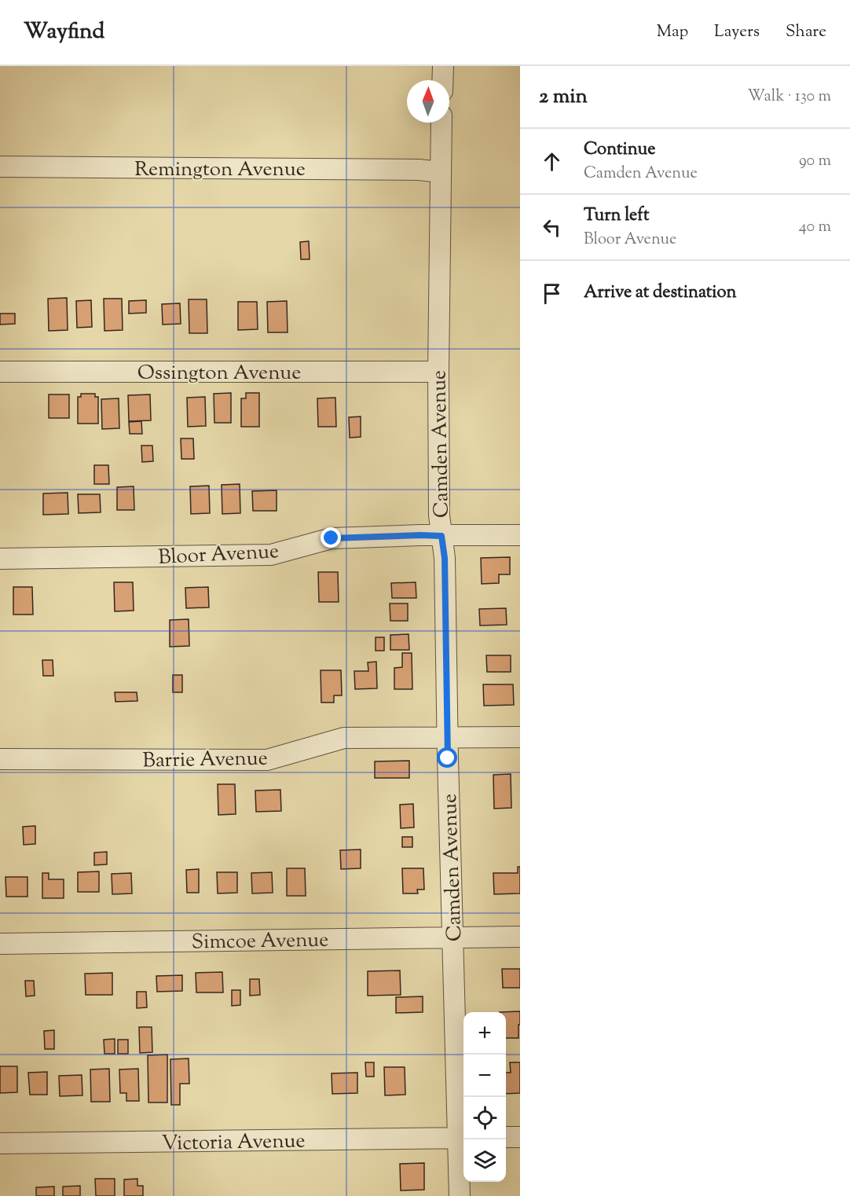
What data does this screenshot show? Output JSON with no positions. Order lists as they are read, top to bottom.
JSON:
{
  "streets": {
    "street": [
      "Remington Avenue",
      "Ossington Avenue",
      "Camden Avenue",
      "Bloor Avenue",
      "Barrie Avenue",
      "Simcoe Avenue",
      "Victoria Avenue"
    ]
  },
  "crossings": [
    ["Remington Avenue", "Camden Avenue"],
    ["Ossington Avenue", "Camden Avenue"],
    ["Camden Avenue", "Bloor Avenue"],
    ["Camden Avenue", "Barrie Avenue"],
    ["Camden Avenue", "Simcoe Avenue"],
    ["Camden Avenue", "Victoria Avenue"]
  ],
  "north": "top",
  "page": {
    "header": "Wayfind",
    "nav": ["Map", "Layers", "Share"],
    "heading": ["2 min", "Walk · 130 m"],
    "list": [
      ["Continue", "Camden Avenue", "90 m"],
      ["Turn left", "Bloor Avenue", "40 m"],
      "Arrive at destination"
    ],
    "map_buttons": ["+", "−"]
  }
}
